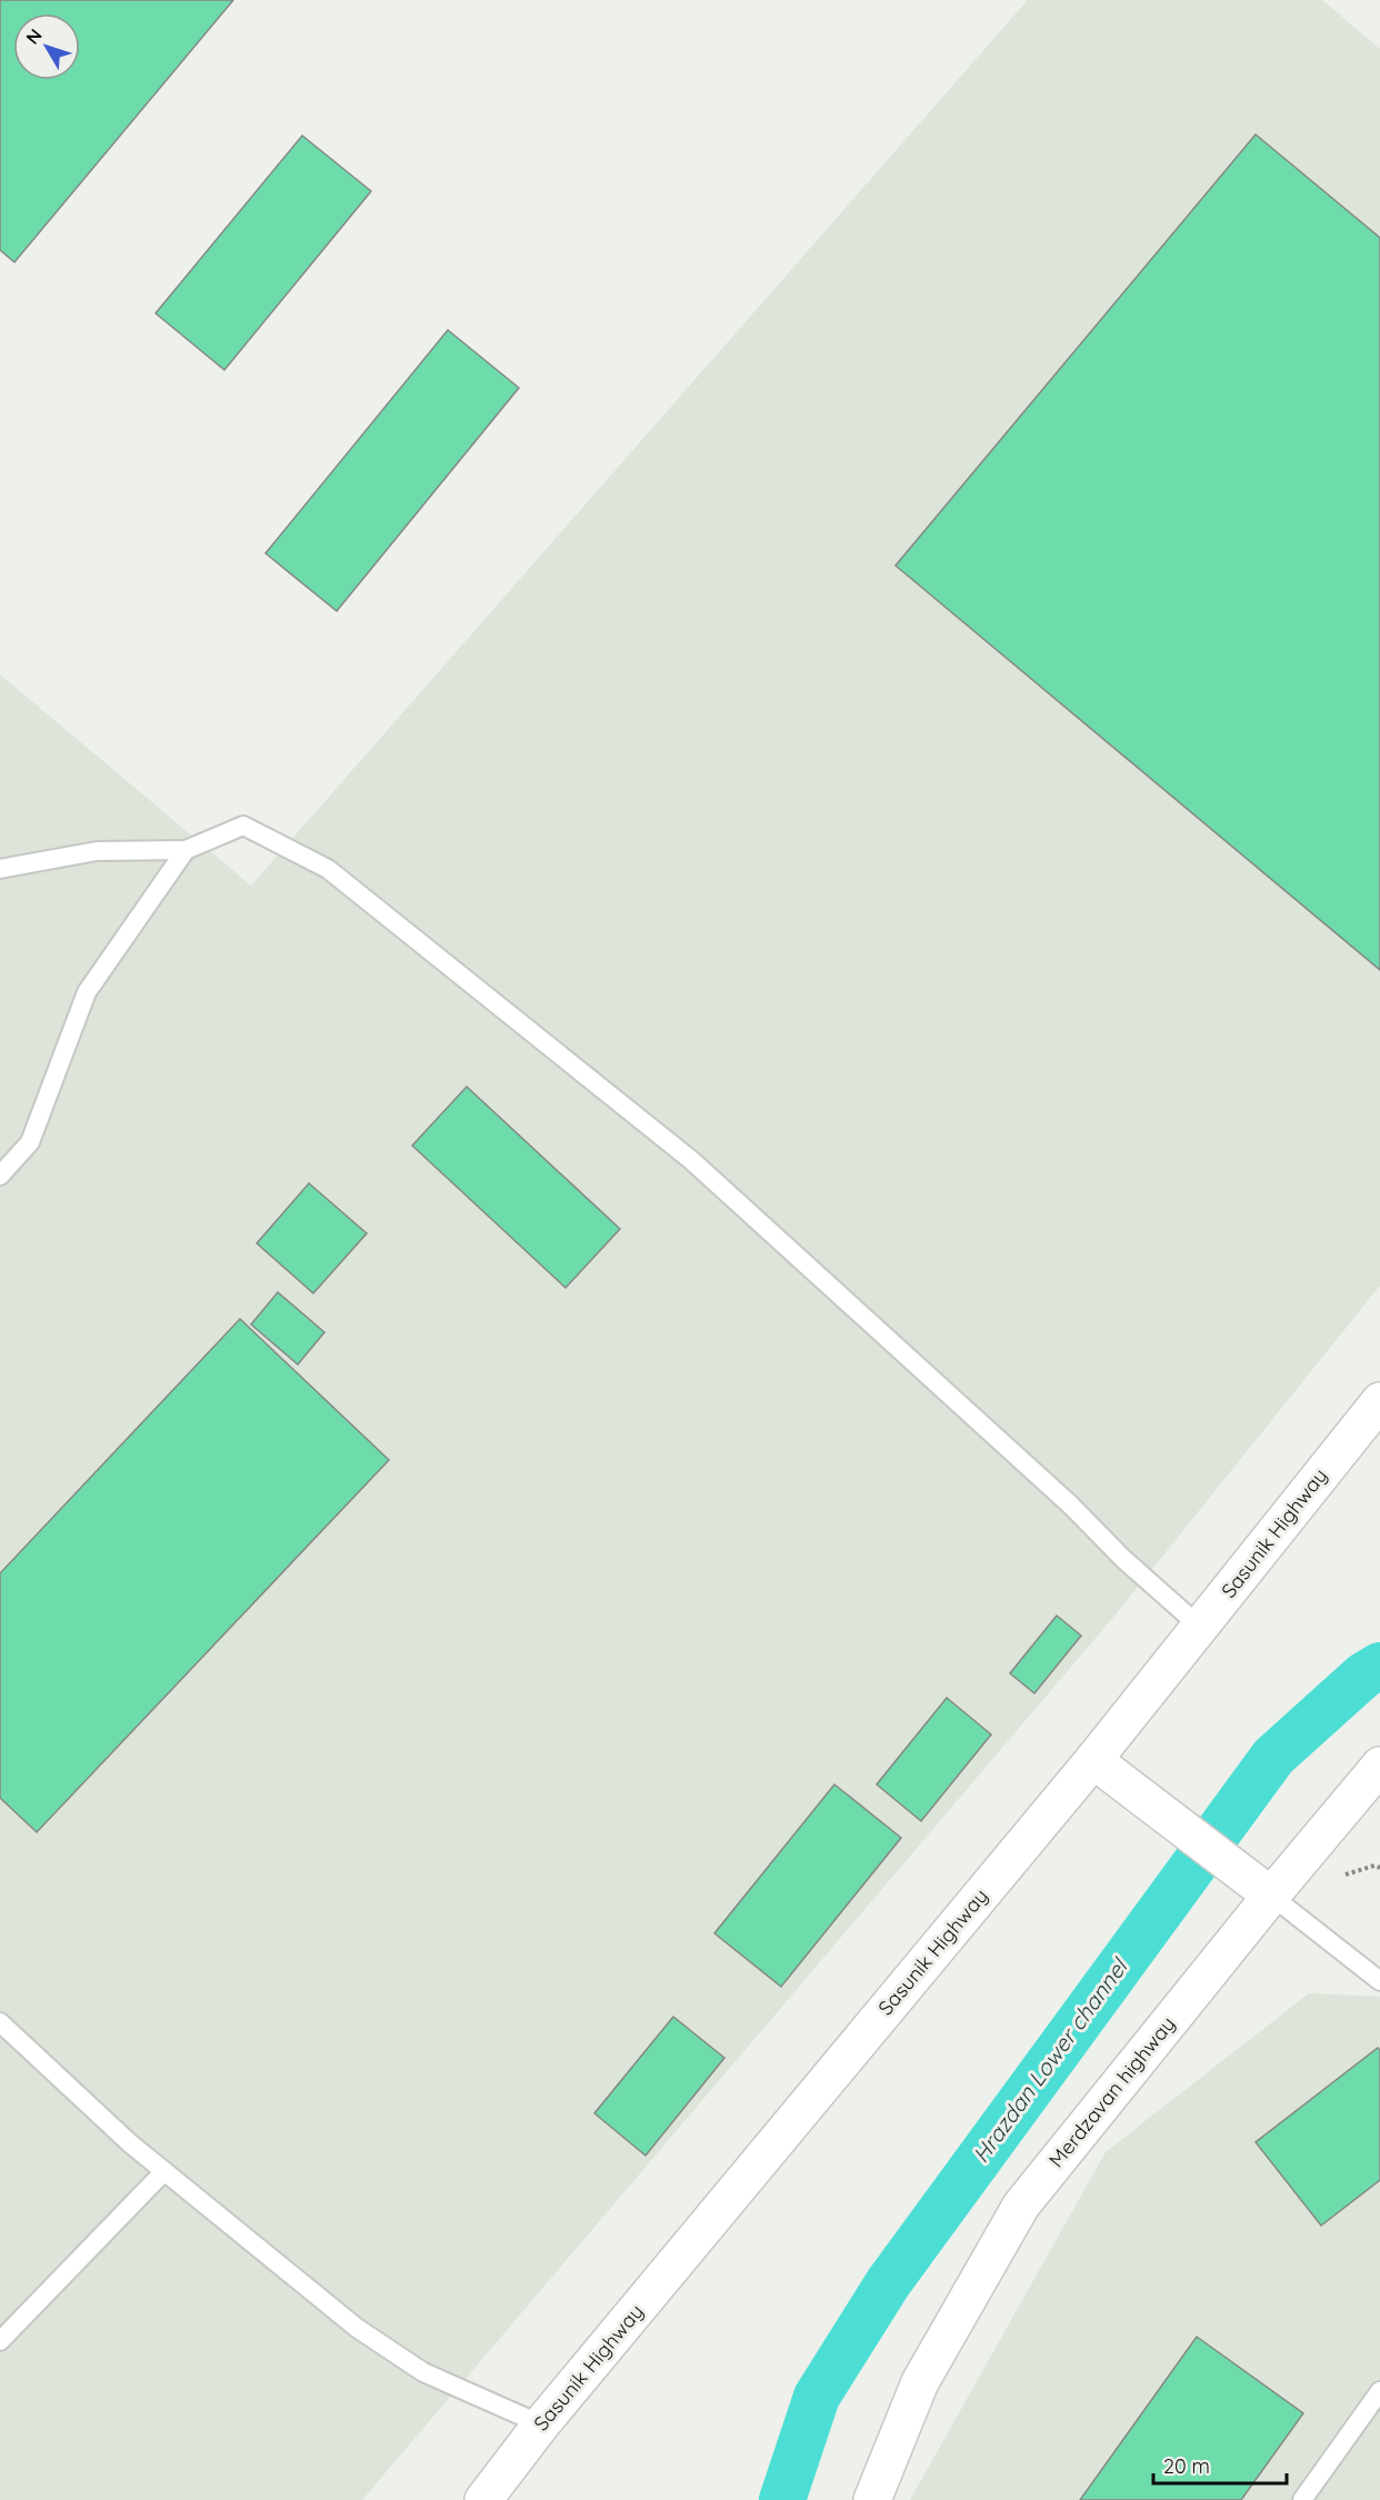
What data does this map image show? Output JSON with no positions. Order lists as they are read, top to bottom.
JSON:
{
  "streets": {
    "street": ["Sasunik Highway", "Merdzavan highway"]
  },
  "water": ["Hrazdan Lower channel"],
  "scale_bar": "20 m",
  "north": "top left"
}
